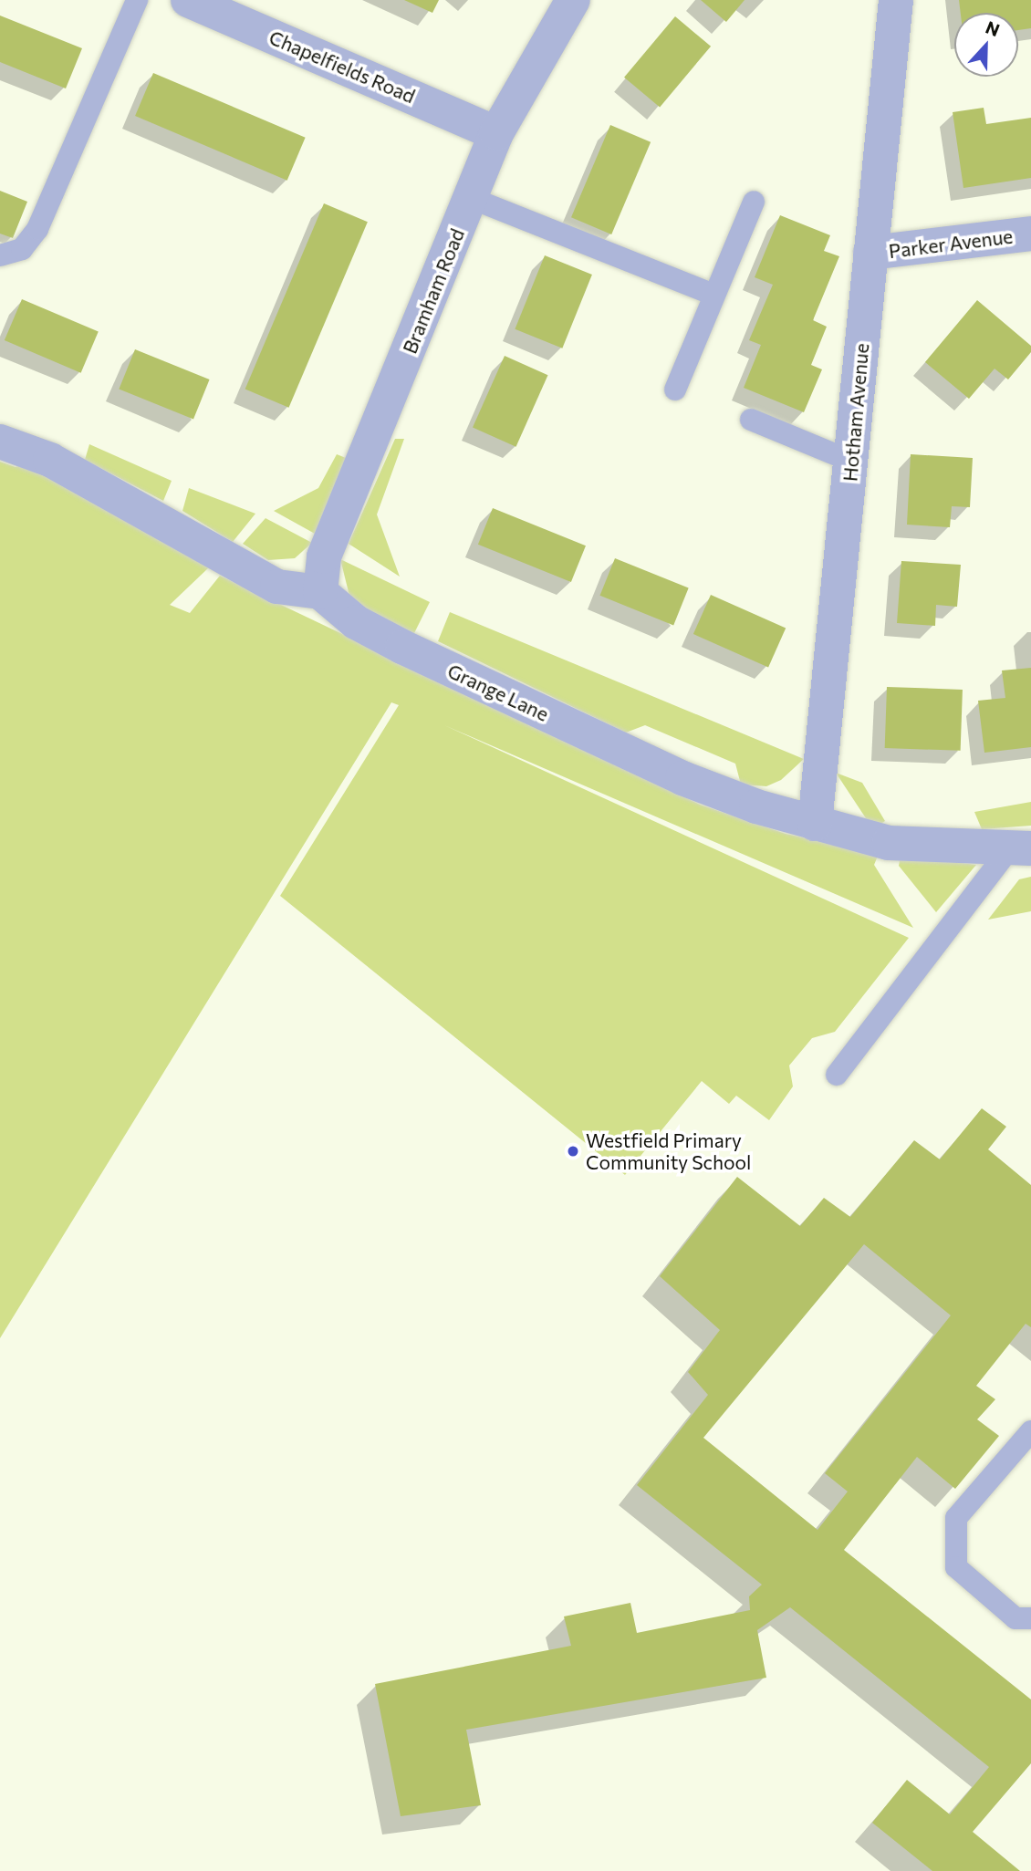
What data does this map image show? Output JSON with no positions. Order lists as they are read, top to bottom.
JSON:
{
  "streets": {
    "street": [
      "Chapelfields Road",
      "Parker Avenue",
      "Bramham Road",
      "Hotham Avenue",
      "Grange Lane"
    ]
  },
  "crossings": [
    ["Chapelfields Road", "Bramham Road"],
    ["Parker Avenue", "Hotham Avenue"],
    ["Bramham Road", "Grange Lane"],
    ["Hotham Avenue", "Grange Lane"]
  ],
  "places": ["Westfield Primary Community School"],
  "north": "top"
}
